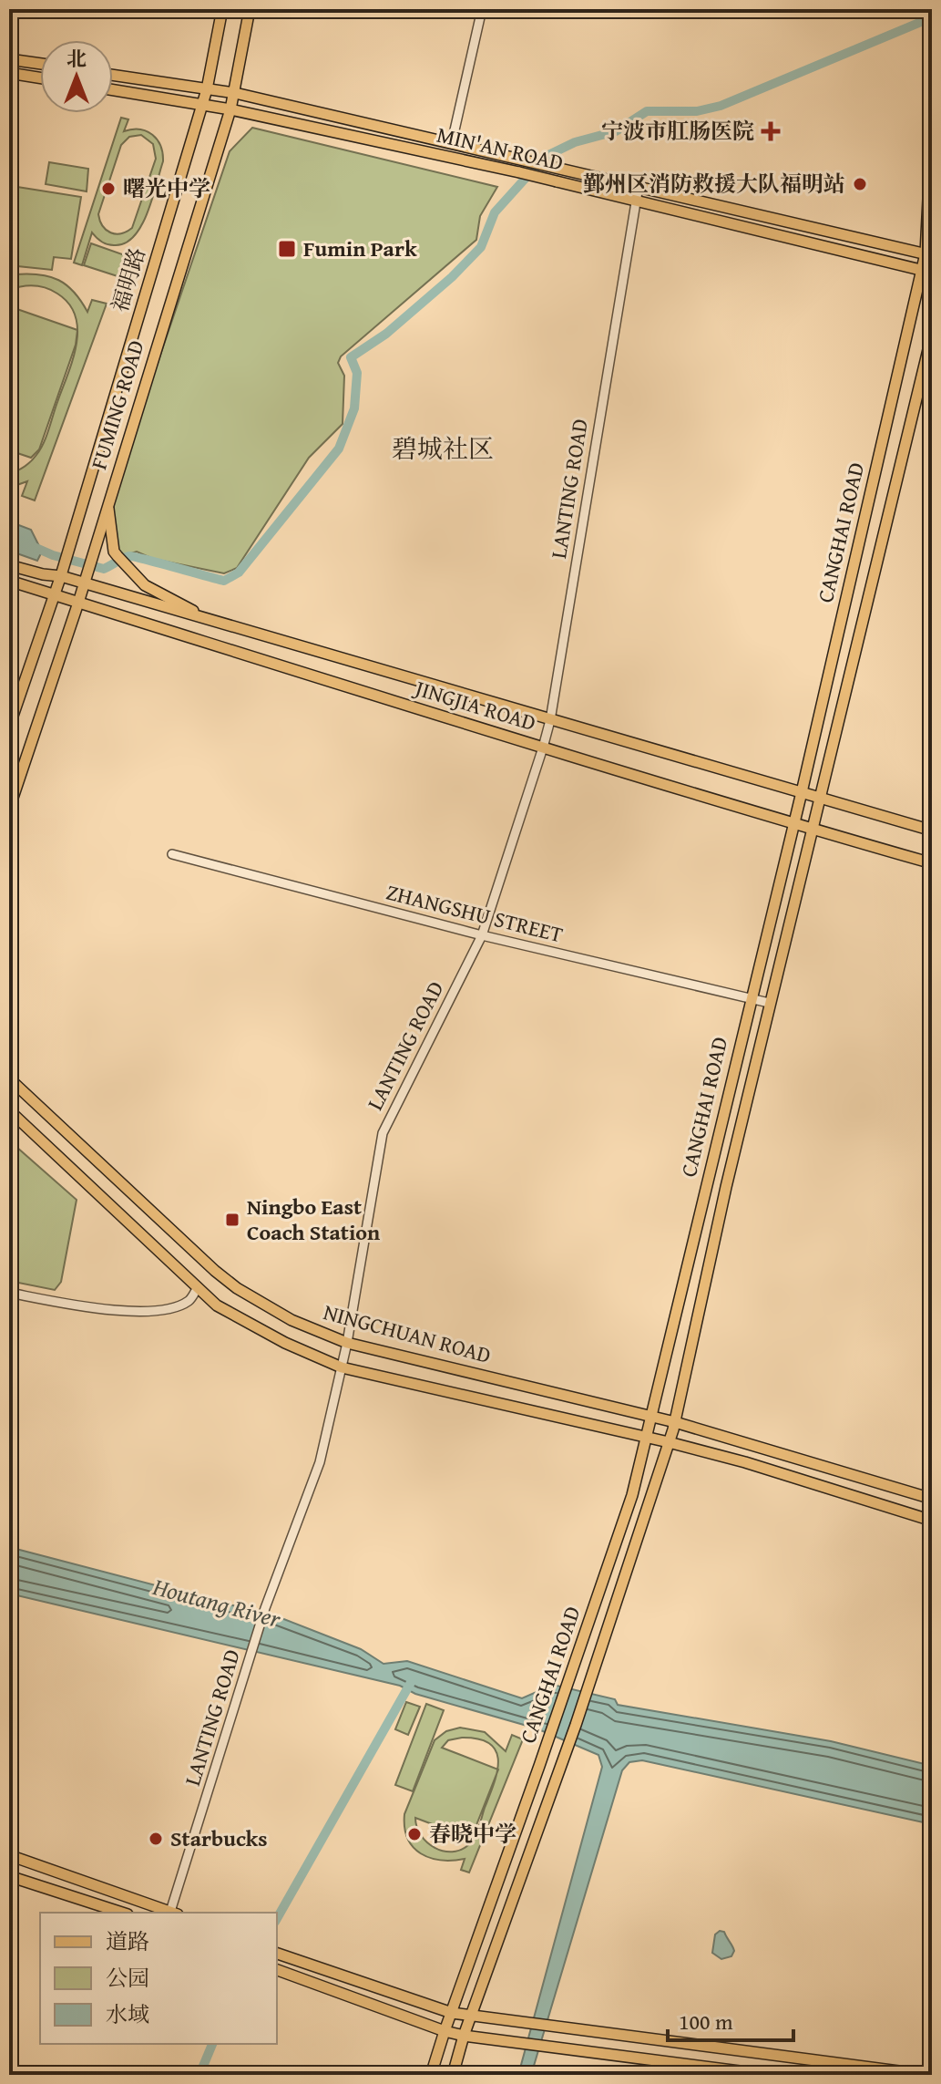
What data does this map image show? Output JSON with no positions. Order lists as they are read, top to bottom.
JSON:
{
  "streets": {
    "main road": [
      "MIN'AN ROAD",
      "福明路",
      "FUMING ROAD",
      "CANGHAI ROAD",
      "JINGJIA ROAD",
      "NINGCHUAN ROAD"
    ],
    "street": ["LANTING ROAD", "ZHANGSHU STREET"]
  },
  "crossings": [
    ["MIN'AN ROAD", "福明路"],
    ["MIN'AN ROAD", "FUMING ROAD"],
    ["MIN'AN ROAD", "LANTING ROAD"],
    ["MIN'AN ROAD", "CANGHAI ROAD"],
    ["福明路", "JINGJIA ROAD"],
    ["FUMING ROAD", "JINGJIA ROAD"],
    ["LANTING ROAD", "JINGJIA ROAD"],
    ["LANTING ROAD", "ZHANGSHU STREET"],
    ["LANTING ROAD", "NINGCHUAN ROAD"],
    ["CANGHAI ROAD", "JINGJIA ROAD"],
    ["CANGHAI ROAD", "ZHANGSHU STREET"],
    ["CANGHAI ROAD", "NINGCHUAN ROAD"]
  ],
  "districts": ["碧城社区"],
  "water": ["Houtang River"],
  "places": {
    "health": ["宁波市肛肠医院"],
    "other": [
      "鄞州区消防救援大队福明站",
      "曙光中学",
      "春晓中学",
      "Starbucks"
    ],
    "transit": ["Fumin Park", "Ningbo East Coach Station"]
  },
  "legend": ["道路", "公园", "水域"],
  "scale_bar": "100 m",
  "north": "top"
}
